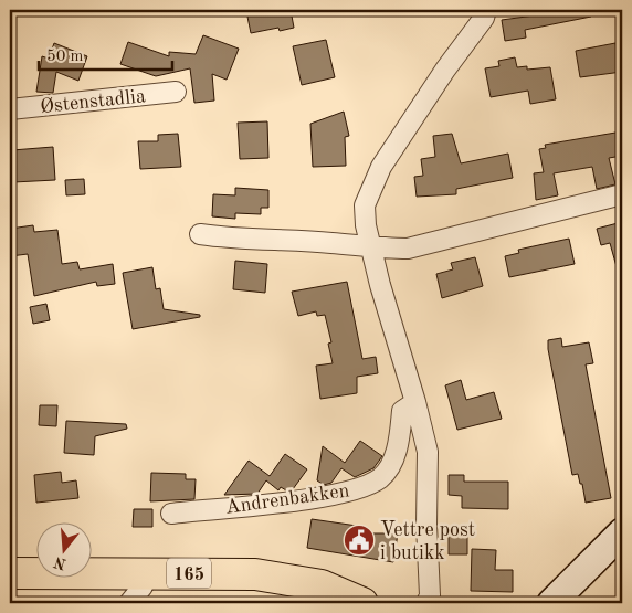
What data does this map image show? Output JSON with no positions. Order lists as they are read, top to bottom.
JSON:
{
  "streets": {
    "main road": ["165"],
    "street": ["Østenstadlia", "Andrenbakken"]
  },
  "places": {
    "public building": ["Vettre post i butikk"]
  },
  "scale_bar": "50 m",
  "north": "bottom"
}
